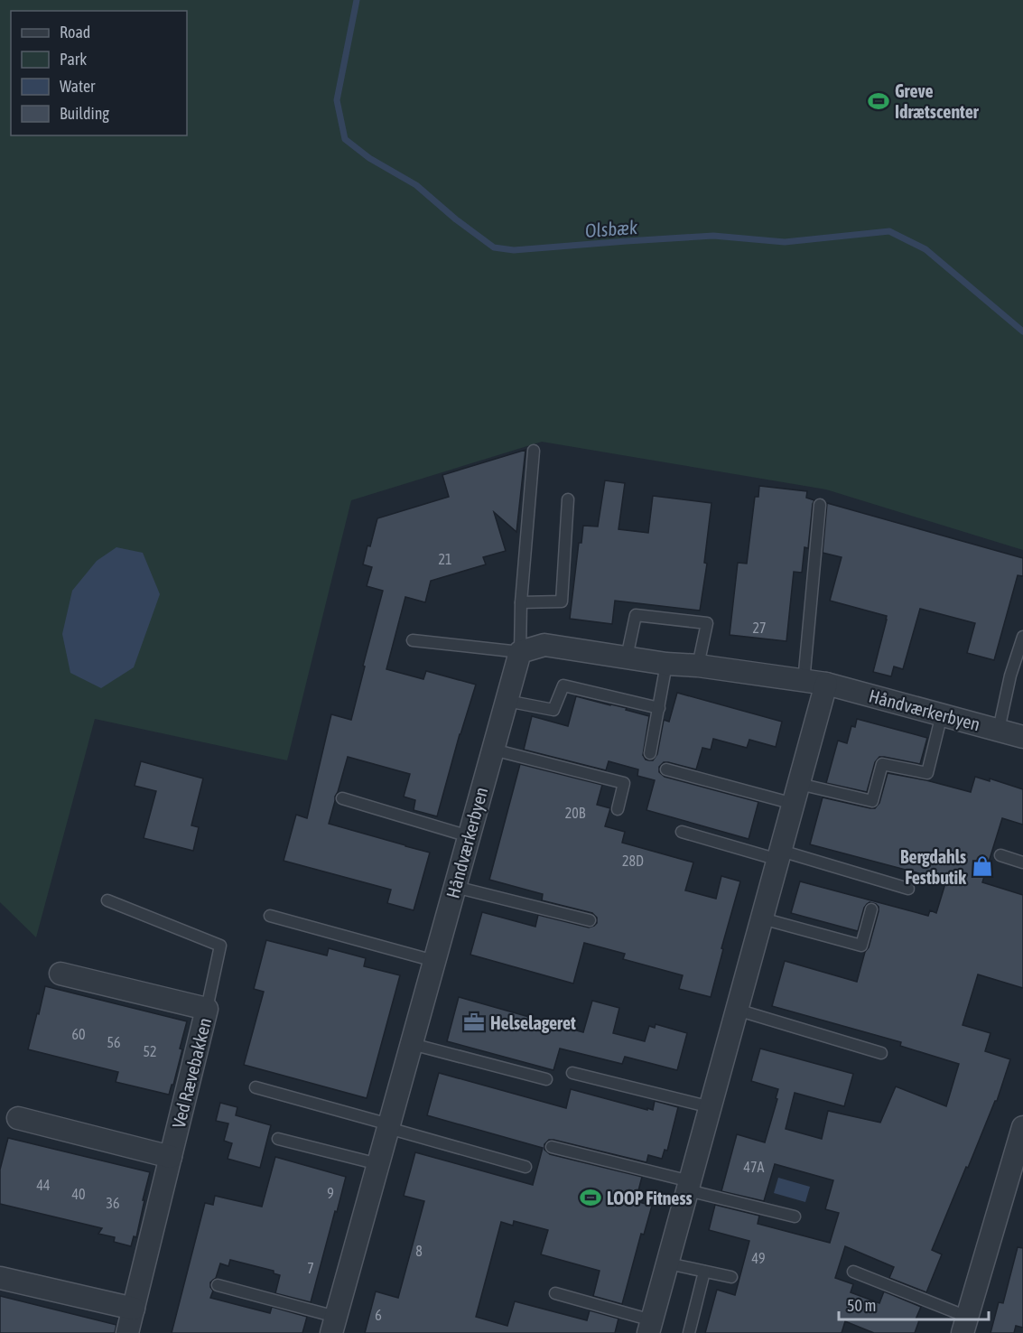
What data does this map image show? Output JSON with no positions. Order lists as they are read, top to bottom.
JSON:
{
  "streets": {
    "street": ["Håndværkerbyen", "Ved Rævebakken"]
  },
  "water": ["Olsbæk"],
  "places": {
    "sports": ["Greve Idrætscenter", "LOOP Fitness"],
    "shop": ["Bergdahls Festbutik"],
    "office": ["Helselageret"]
  },
  "house_numbers": [
    "21",
    "27",
    "20B",
    "28D",
    "60",
    "56",
    "52",
    "47A",
    "44",
    "9",
    "40",
    "36",
    "8",
    "49",
    "7",
    "6"
  ],
  "legend": [
    "Road",
    "Park",
    "Water",
    "Building"
  ],
  "scale_bar": "50 m"
}
